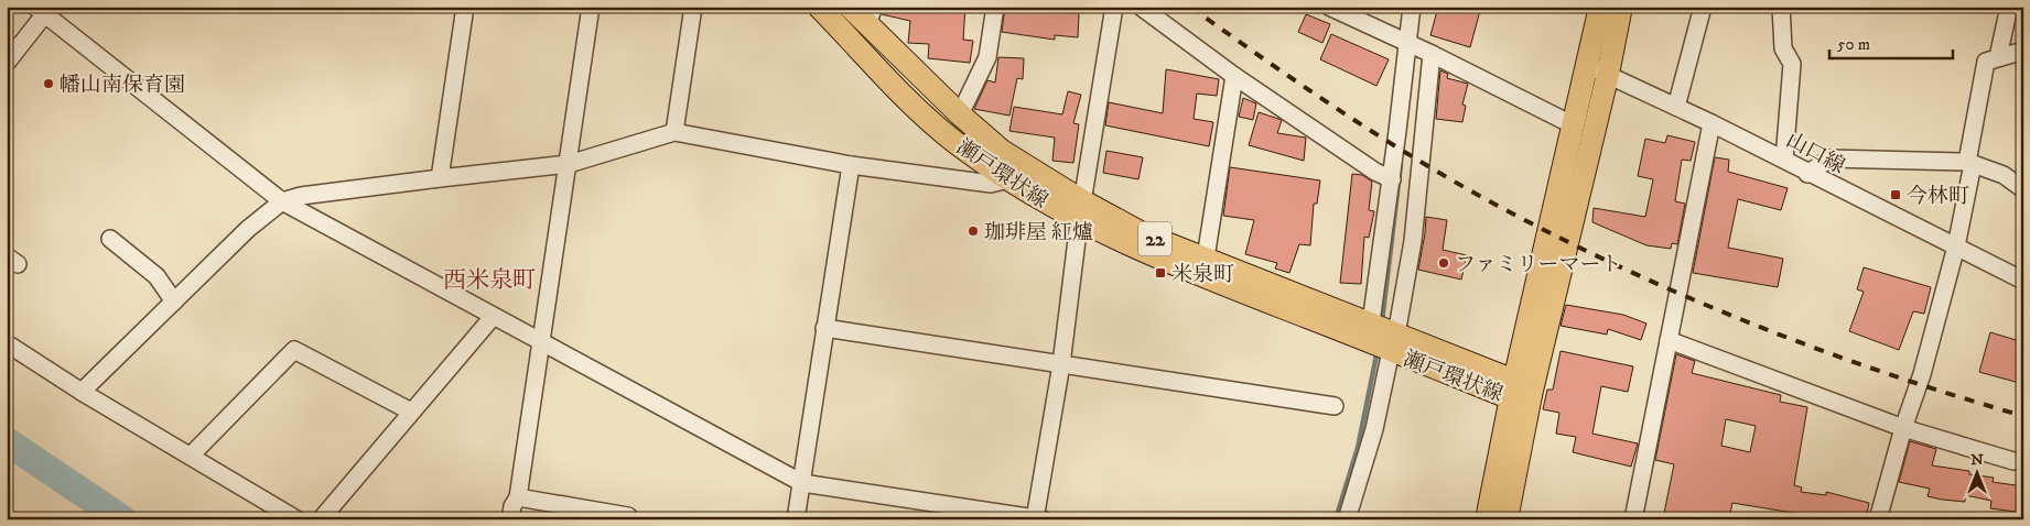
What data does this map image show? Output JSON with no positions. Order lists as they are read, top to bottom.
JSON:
{
  "streets": {
    "main road": ["瀬戸環状線", "22"],
    "street": ["山口線"]
  },
  "districts": ["西米泉町"],
  "places": {
    "other": ["幡山南保育園", "珈琲屋 紅爐", "ファミリーマート"],
    "transit": ["今林町", "米泉町"]
  },
  "scale_bar": "50 m",
  "north": "top"
}
